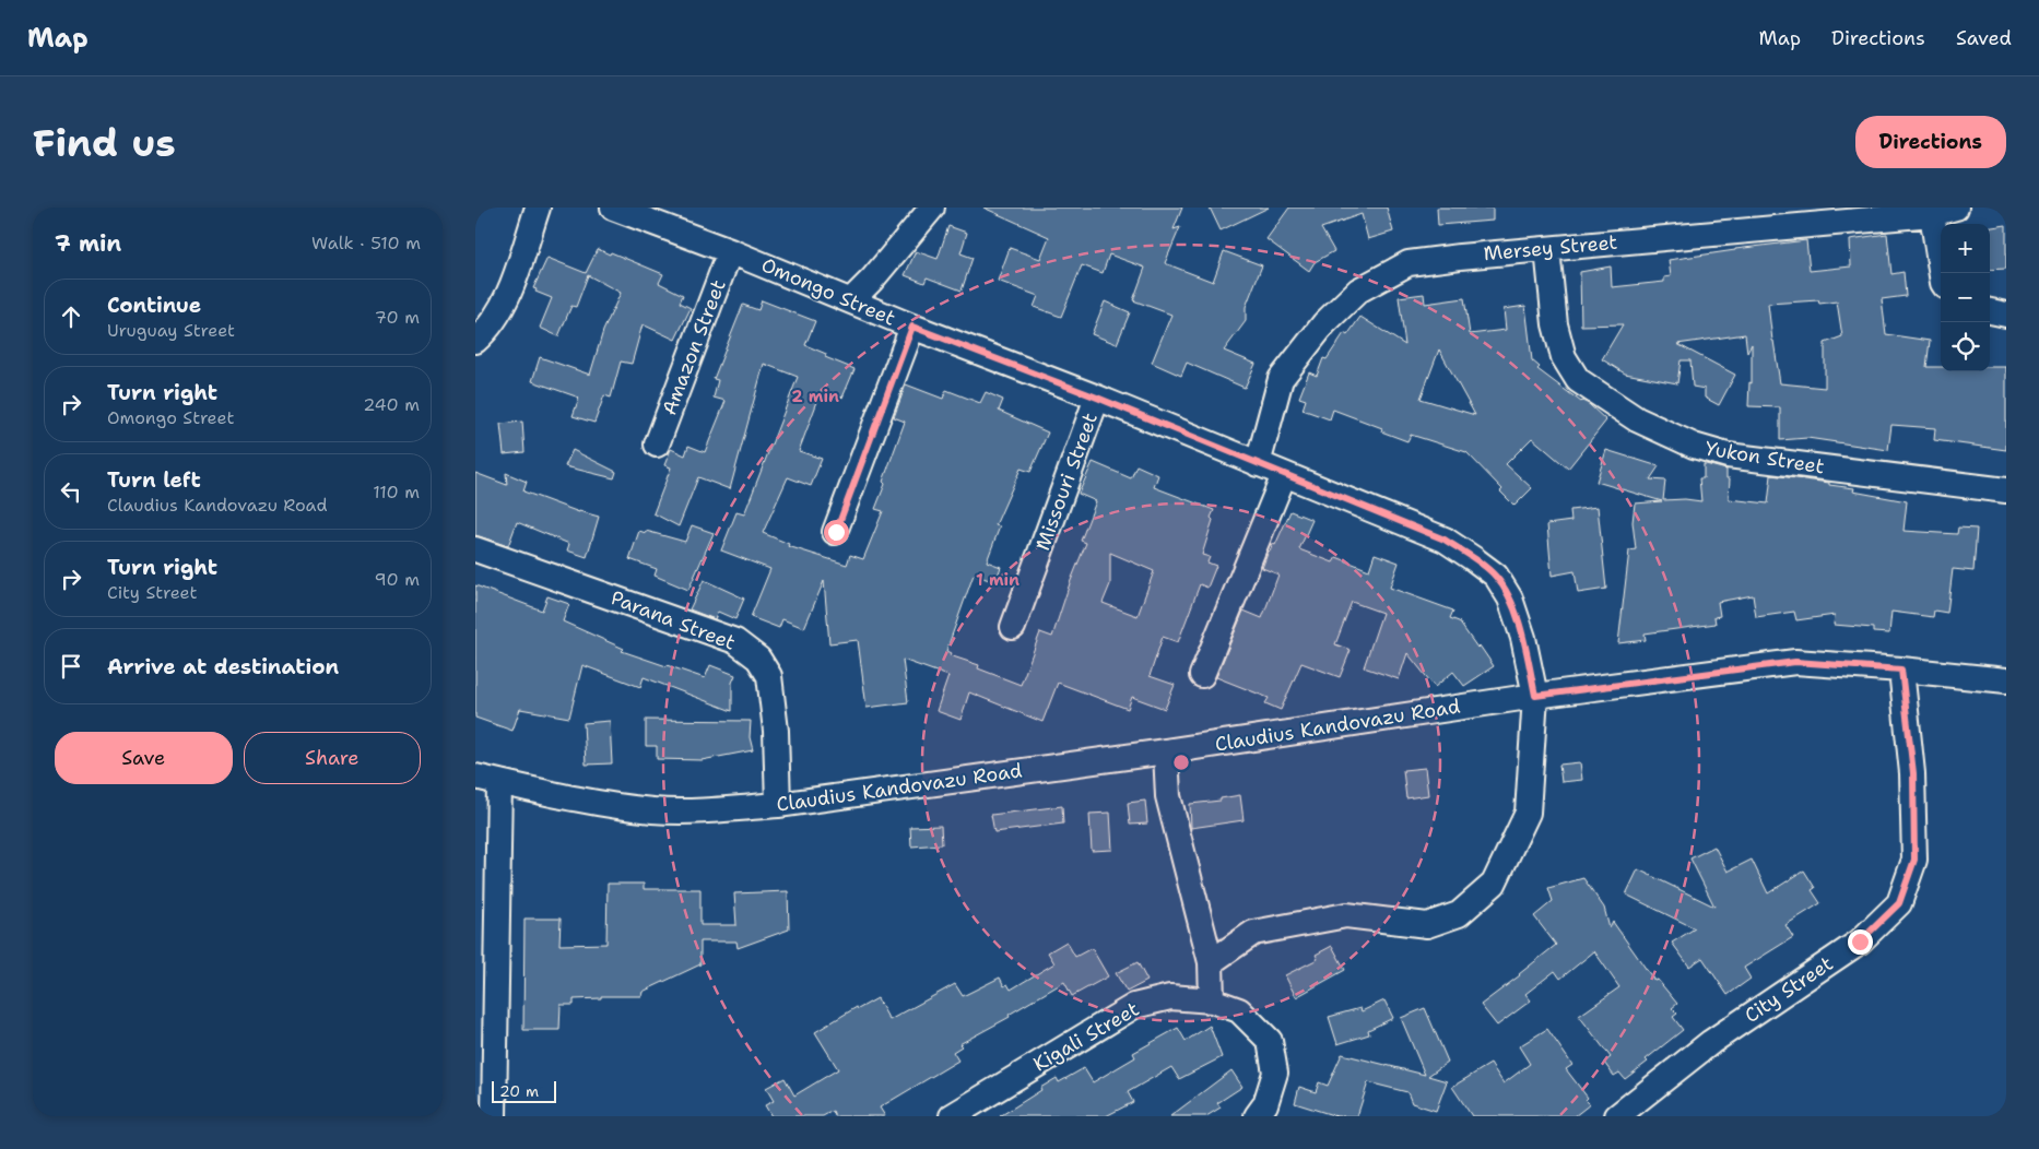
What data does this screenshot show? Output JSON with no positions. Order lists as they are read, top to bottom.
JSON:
{
  "streets": {
    "street": [
      "Mersey Street",
      "Omongo Street",
      "Amazon Street",
      "Yukon Street",
      "Missouri Street",
      "Parana Street",
      "Claudius Kandovazu Road",
      "City Street",
      "Kigali Street"
    ]
  },
  "crossings": [
    ["Mersey Street", "Omongo Street"],
    ["Mersey Street", "Yukon Street"],
    ["Omongo Street", "Amazon Street"],
    ["Omongo Street", "Missouri Street"],
    ["Omongo Street", "Claudius Kandovazu Road"],
    ["Parana Street", "Claudius Kandovazu Road"],
    ["Claudius Kandovazu Road", "City Street"]
  ],
  "scale_bar": "20 m",
  "page": {
    "header": "Map",
    "nav": ["Map", "Directions", "Saved"],
    "buttons": [
      "Directions",
      ["Save", "Share"]
    ],
    "title": "Find us",
    "heading": ["7 min", "Walk · 510 m"],
    "map_buttons": ["+", "−"],
    "list": [
      ["Continue", "Uruguay Street", "70 m"],
      ["Turn right", "Omongo Street", "240 m"],
      ["Turn left", "Claudius Kandovazu Road", "110 m"],
      ["Turn right", "City Street", "90 m"],
      "Arrive at destination"
    ],
    "scale": "20 m"
  },
  "rings": ["2 min", "1 min"]
}
